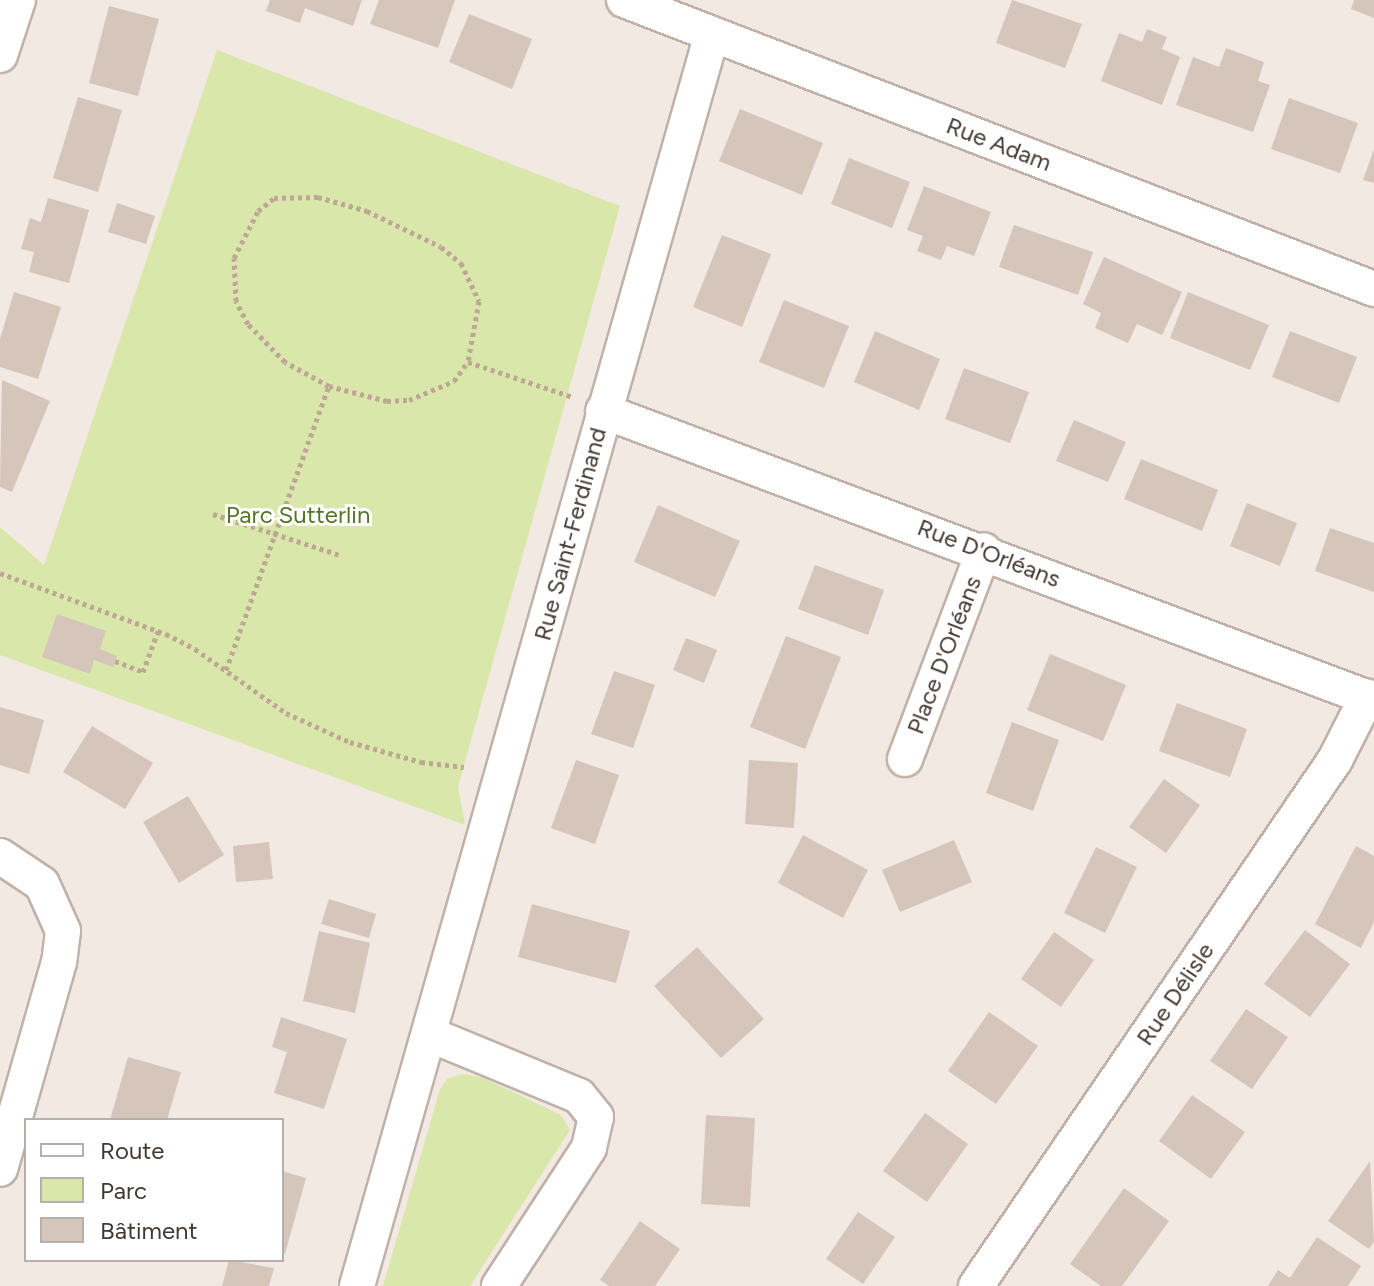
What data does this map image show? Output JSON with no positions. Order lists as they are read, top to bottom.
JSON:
{
  "streets": {
    "street": [
      "Rue Adam",
      "Rue Saint-Ferdinand",
      "Rue D'Orléans",
      "Place D'Orléans",
      "Rue Délisle"
    ]
  },
  "crossings": [
    ["Rue Adam", "Rue Saint-Ferdinand"],
    ["Rue Saint-Ferdinand", "Rue D'Orléans"],
    ["Rue D'Orléans", "Place D'Orléans"],
    ["Rue D'Orléans", "Rue Délisle"]
  ],
  "parks": ["Parc Sutterlin"],
  "legend": ["Route", "Parc", "Bâtiment"]
}
